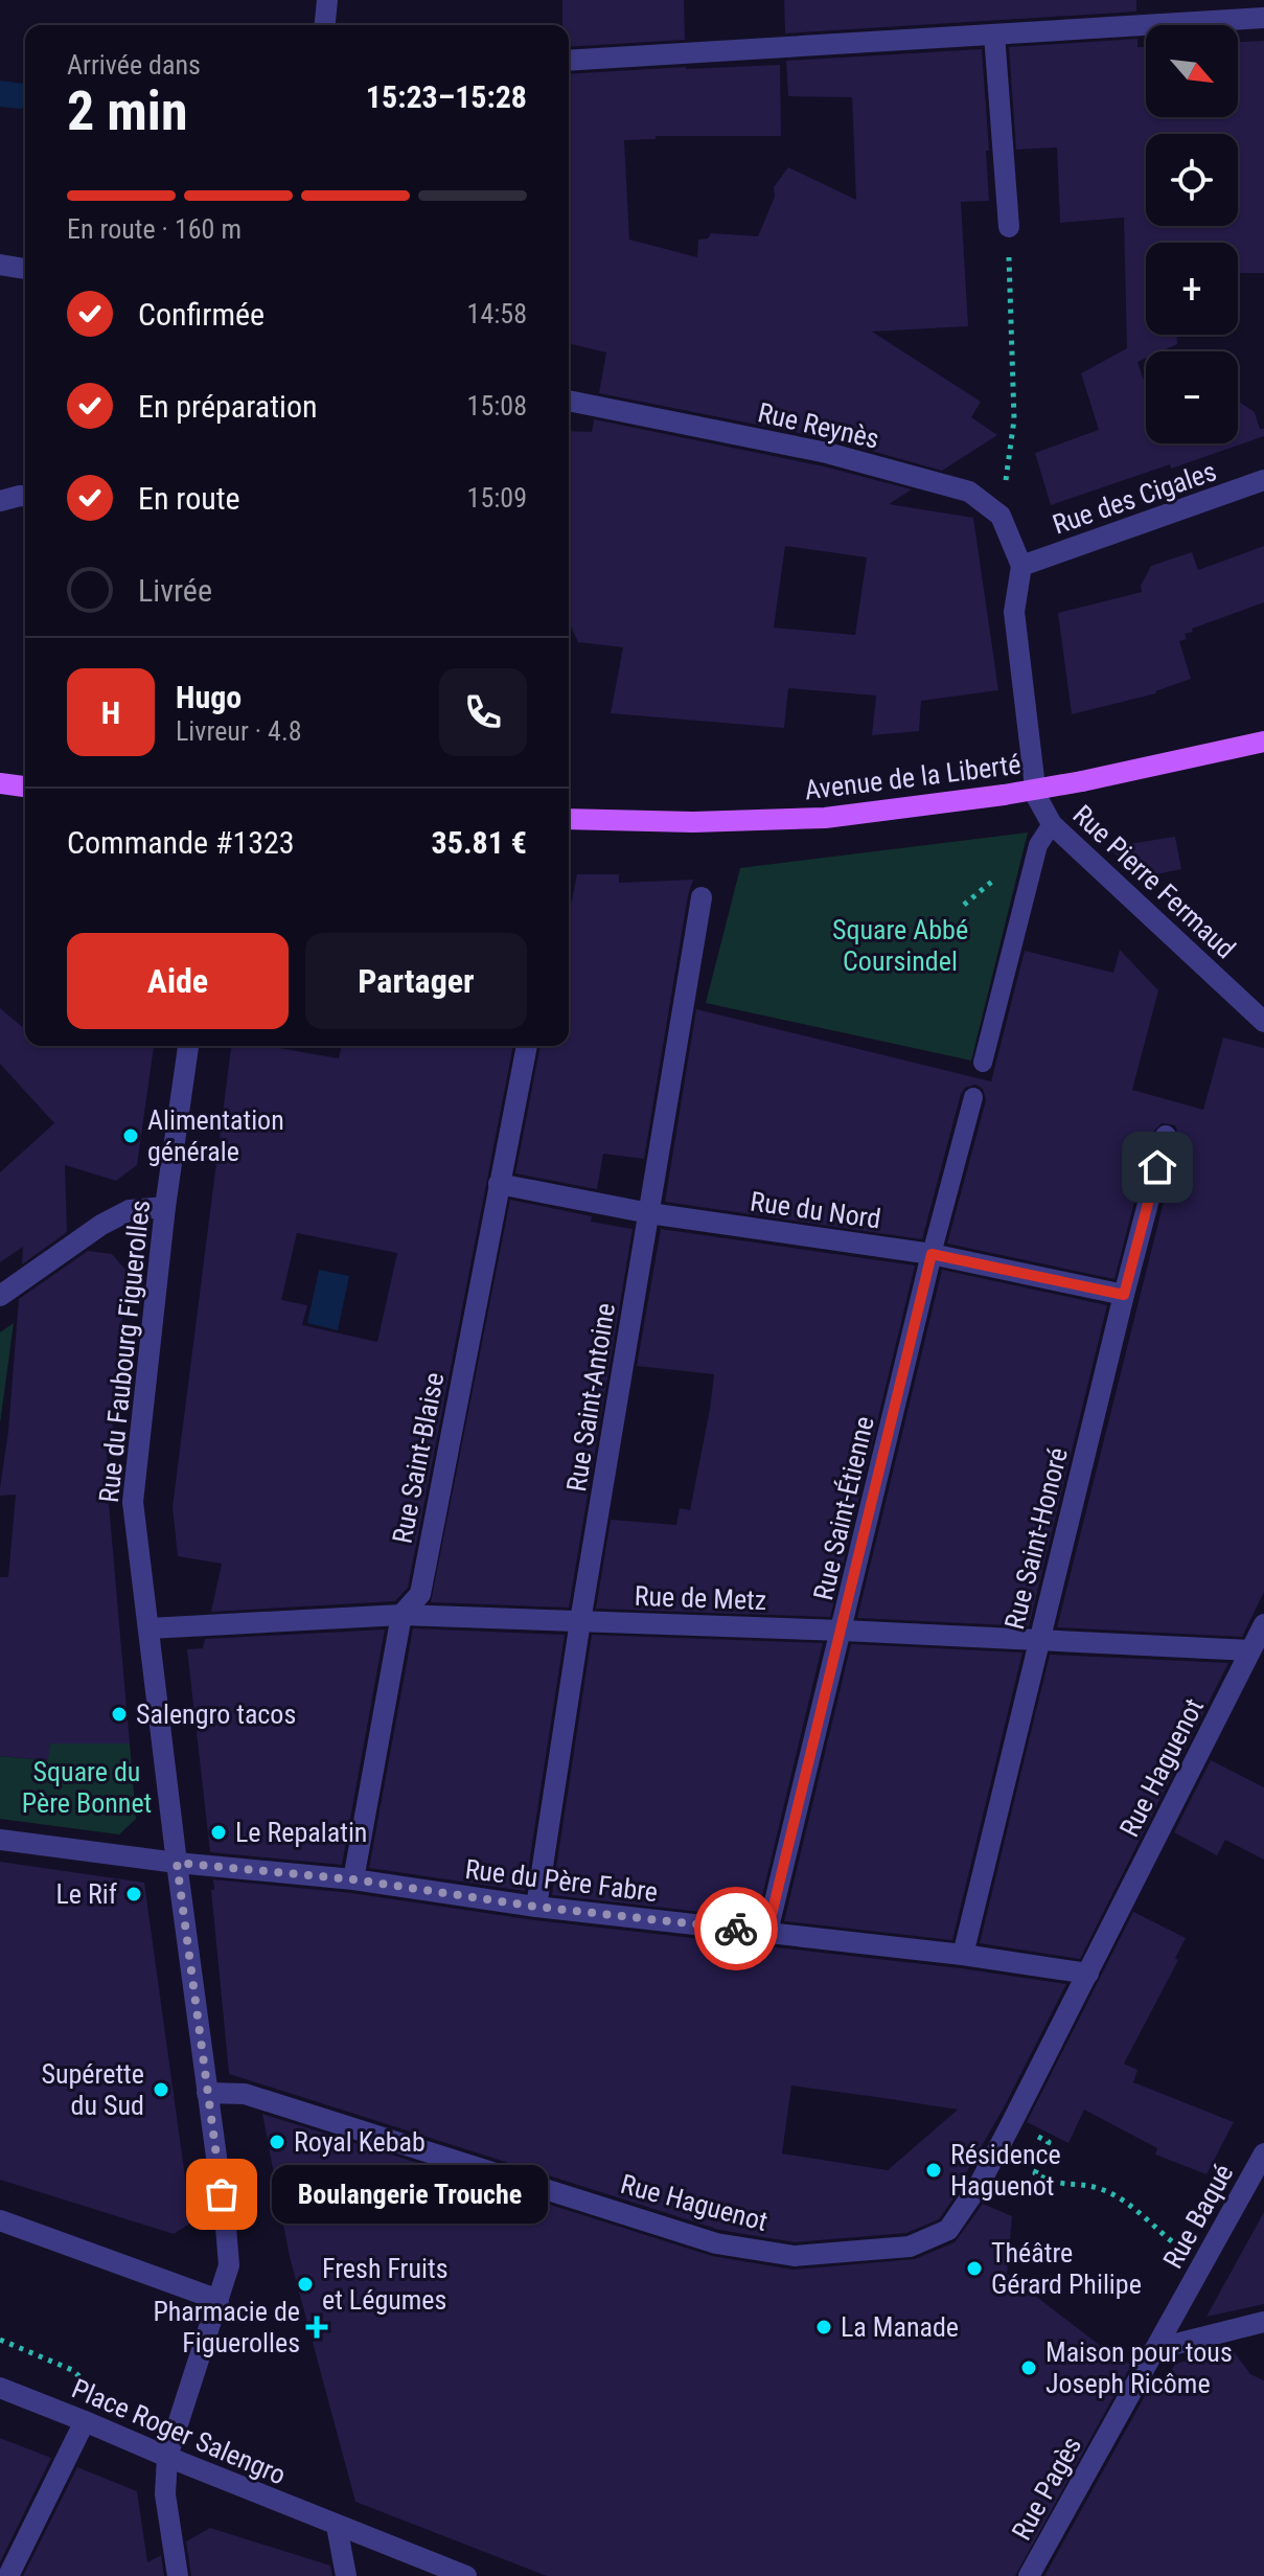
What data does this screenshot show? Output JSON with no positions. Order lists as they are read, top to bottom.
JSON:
{
  "streets": {
    "main road": ["Avenue de la Liberté"],
    "street": [
      "Rue Reynès",
      "Rue des Cigales",
      "Rue Pierre Fermaud",
      "Rue du Nord",
      "Rue du Faubourg Figuerolles",
      "Rue Saint-Antoine",
      "Rue Saint-Blaise",
      "Rue Saint-Étienne",
      "Rue Saint-Honoré",
      "Rue de Metz",
      "Rue Haguenot",
      "Rue du Père Fabre",
      "Rue Baqué",
      "Place Roger Salengro",
      "Rue Pagès"
    ]
  },
  "crossings": [
    ["Rue des Cigales", "Rue Pierre Fermaud"],
    ["Rue du Nord", "Rue Saint-Antoine"],
    ["Rue du Nord", "Rue Saint-Blaise"],
    ["Rue du Nord", "Rue Saint-Étienne"],
    ["Rue du Nord", "Rue Saint-Honoré"],
    ["Rue du Faubourg Figuerolles", "Rue de Metz"],
    ["Rue du Faubourg Figuerolles", "Rue Haguenot"],
    ["Rue du Faubourg Figuerolles", "Rue du Père Fabre"],
    ["Rue du Faubourg Figuerolles", "Place Roger Salengro"],
    ["Rue Saint-Antoine", "Rue de Metz"],
    ["Rue Saint-Antoine", "Rue du Père Fabre"],
    ["Rue Saint-Blaise", "Rue de Metz"],
    ["Rue Saint-Blaise", "Rue du Père Fabre"],
    ["Rue Saint-Étienne", "Rue de Metz"],
    ["Rue Saint-Étienne", "Rue du Père Fabre"],
    ["Rue Saint-Honoré", "Rue de Metz"],
    ["Rue Saint-Honoré", "Rue du Père Fabre"],
    ["Rue de Metz", "Rue Haguenot"],
    ["Rue Haguenot", "Rue du Père Fabre"],
    ["Rue Baqué", "Rue Pagès"]
  ],
  "parks": ["Square Abbé Coursindel", "Square du Père Bonnet"],
  "places": {
    "other": [
      "Alimentation générale",
      "Salengro tacos",
      "Le Repalatin",
      "Le Rif",
      "Supérette du Sud",
      "Royal Kebab",
      "Résidence Haguenot",
      "Boulangerie Trouche",
      "Théâtre Gérard Philipe",
      "Fresh Fruits et Légumes",
      "La Manade",
      "Maison pour tous Joseph Ricôme"
    ],
    "health": ["Pharmacie de Figuerolles"]
  },
  "north": "bottom right",
  "page": {
    "map_buttons": ["+", "−"],
    "heading": ["2 min", "Arrivée dans", "15:23–15:28"],
    "panel": [
      "Hugo",
      "Livreur · 4.8",
      "Commande #1323",
      "35.81 €"
    ],
    "bar": "En route · 160 m",
    "list": [
      ["Confirmée", "14:58"],
      ["En préparation", "15:08"],
      ["En route", "15:09"],
      "Livrée"
    ],
    "round": "H",
    "buttons": ["Aide", "Partager"],
    "bubble": "Boulangerie Trouche"
  }
}
